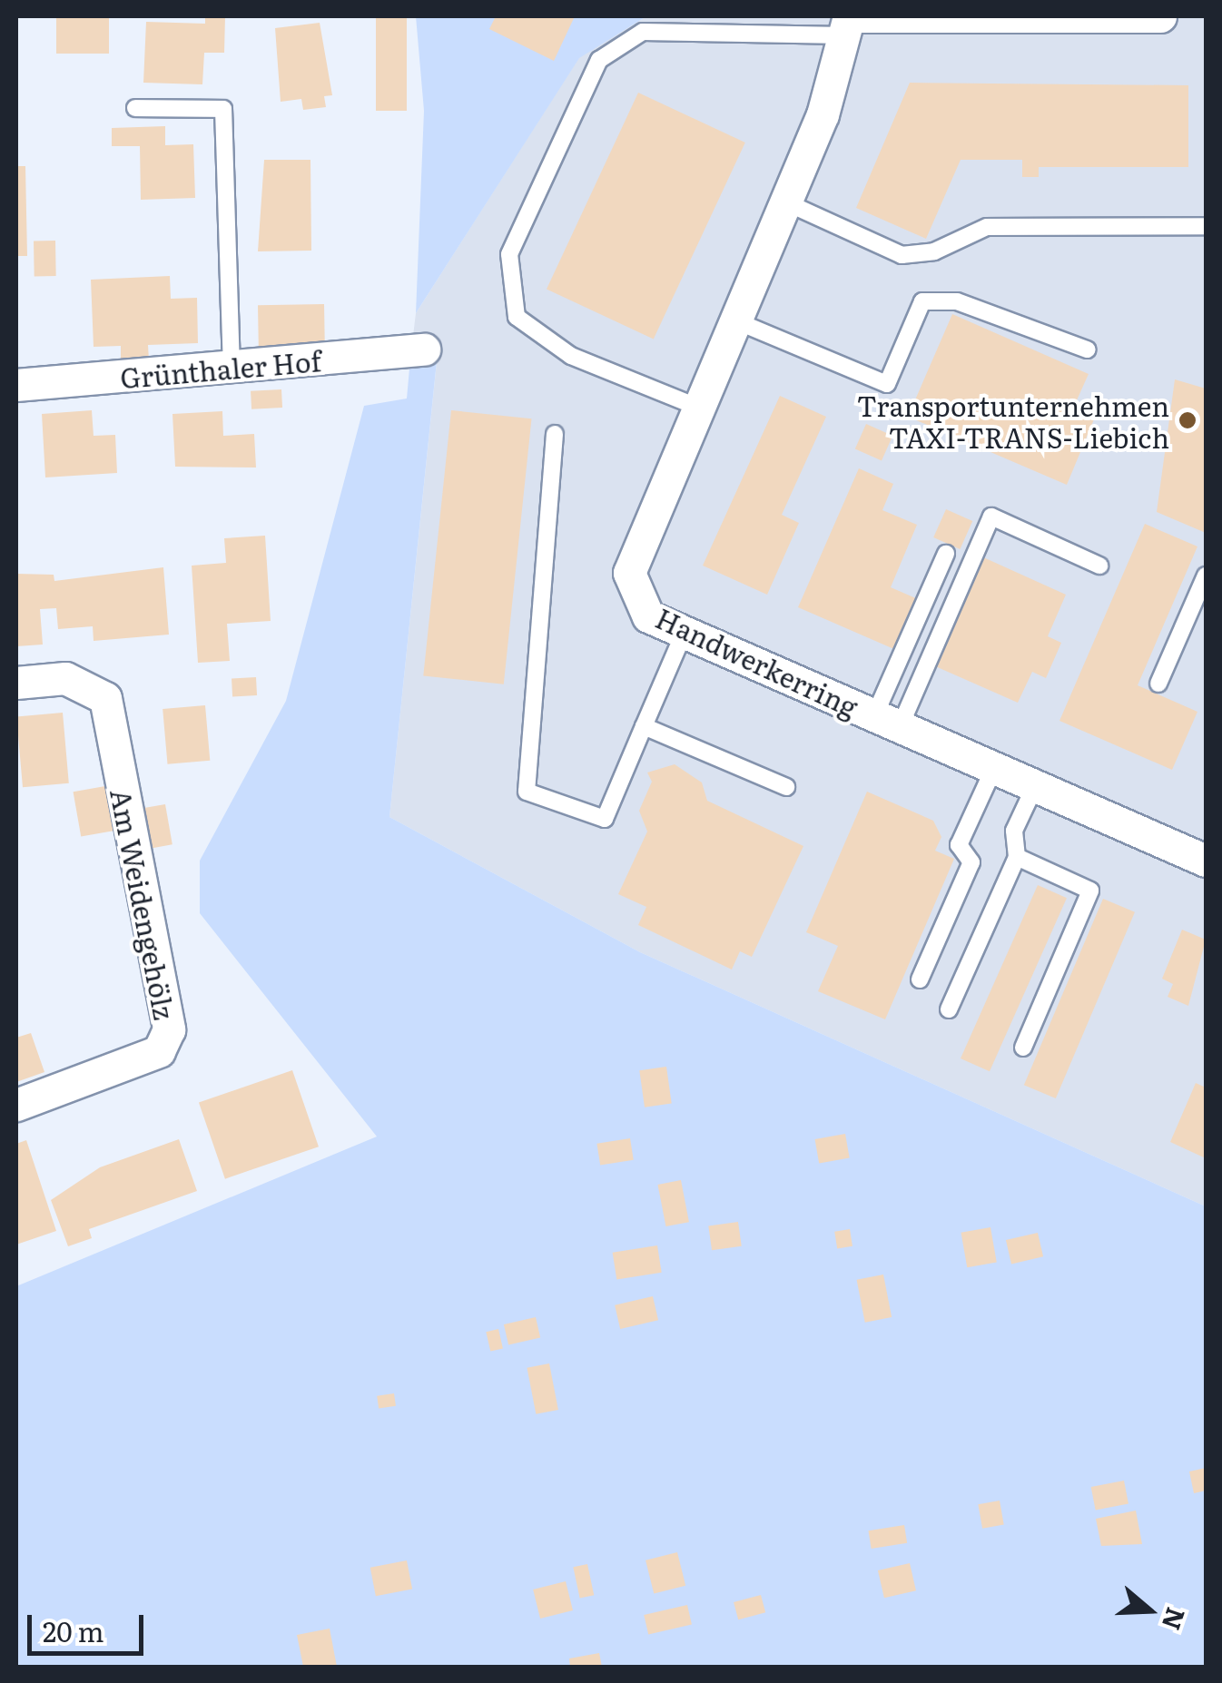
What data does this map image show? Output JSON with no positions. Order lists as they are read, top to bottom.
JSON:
{
  "streets": {
    "street": ["Grünthaler Hof", "Handwerkerring", "Am Weidengehölz"]
  },
  "places": ["Transportunternehmen TAXI-TRANS-Liebich"],
  "scale_bar": "20 m",
  "north": "right"
}
